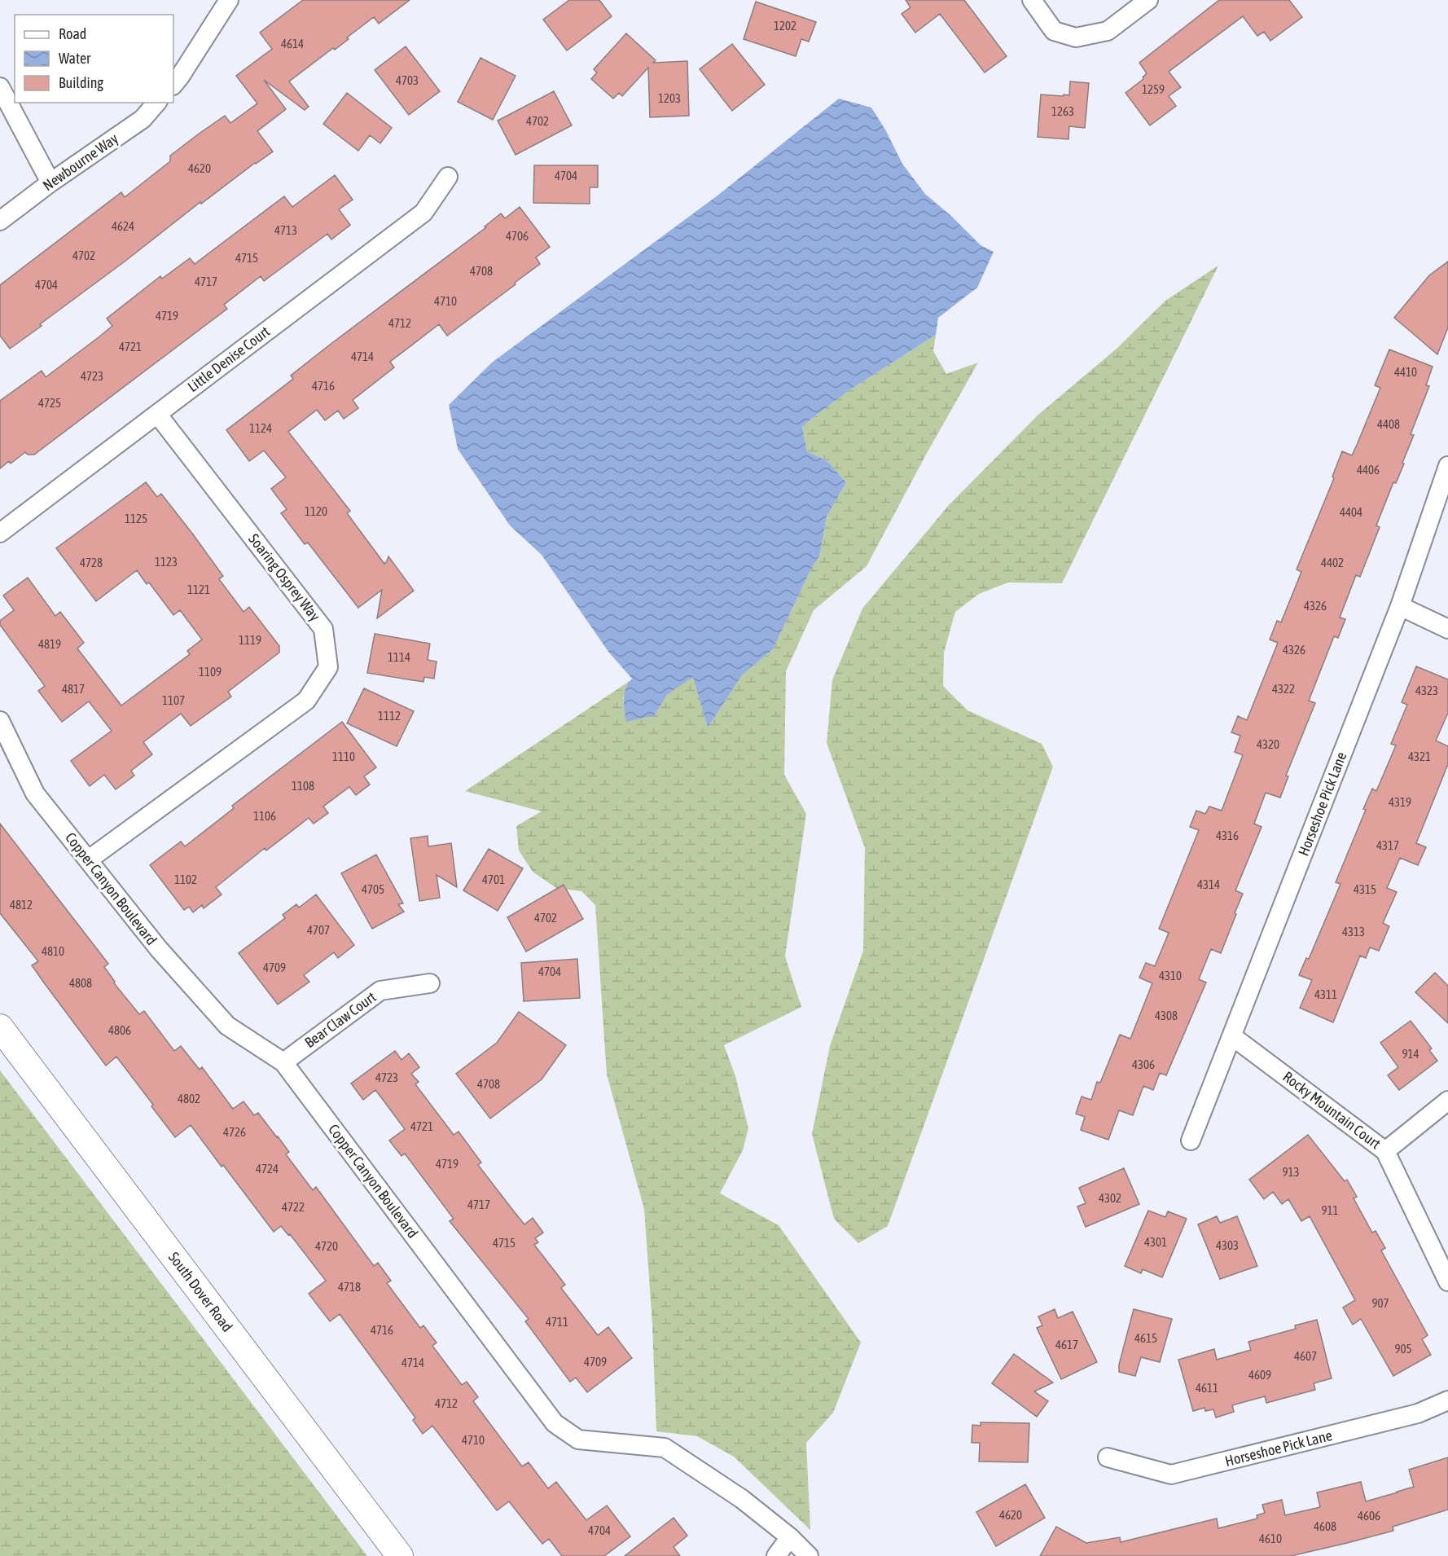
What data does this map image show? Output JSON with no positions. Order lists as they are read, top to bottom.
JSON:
{
  "streets": {
    "street": [
      "Newbourne Way",
      "Little Denise Court",
      "Soaring Osprey Way",
      "Horseshoe Pick Lane",
      "Copper Canyon Boulevard",
      "Bear Claw Court",
      "Rocky Mountain Court",
      "South Dover Road"
    ]
  },
  "crossings": [
    ["Little Denise Court", "Soaring Osprey Way"],
    ["Soaring Osprey Way", "Copper Canyon Boulevard"],
    ["Horseshoe Pick Lane", "Rocky Mountain Court"],
    ["Copper Canyon Boulevard", "Bear Claw Court"]
  ],
  "house_numbers": [
    "1202",
    "4614",
    "4703",
    "1259",
    "1203",
    "1263",
    "4702",
    "4620",
    "4704",
    "4624",
    "4713",
    "4706",
    "4702",
    "4715",
    "4708",
    "4717",
    "4704",
    "4710",
    "4719",
    "4712",
    "4721",
    "4714",
    "4410",
    "4723",
    "4716",
    "4725",
    "4408",
    "1124",
    "4406",
    "1120",
    "4404",
    "1125",
    "1123",
    "4728",
    "4402",
    "1121",
    "4326",
    "1119",
    "4819",
    "4326",
    "1114",
    "1109",
    "4817",
    "4322",
    "4323",
    "1107",
    "1112",
    "4320",
    "1110",
    "4321",
    "1108",
    "4319",
    "1106",
    "4316",
    "4317",
    "1102",
    "4701",
    "4314",
    "4705",
    "4315",
    "4812",
    "4702",
    "4707",
    "4313",
    "4810",
    "4709",
    "4704",
    "4310",
    "4808",
    "4311",
    "4308",
    "4806",
    "914",
    "4306",
    "4723",
    "4708",
    "4802",
    "4721",
    "4726",
    "4719",
    "4724",
    "913",
    "4302",
    "4717",
    "4722",
    "911",
    "4301",
    "4715",
    "4303",
    "4720",
    "4718",
    "907",
    "4711",
    "4716",
    "4615",
    "4617",
    "905",
    "4607",
    "4709",
    "4714",
    "4609",
    "4611",
    "4712",
    "4710",
    "4620",
    "4606",
    "4608",
    "4704",
    "4610"
  ],
  "legend": ["Road", "Water", "Building"]
}
